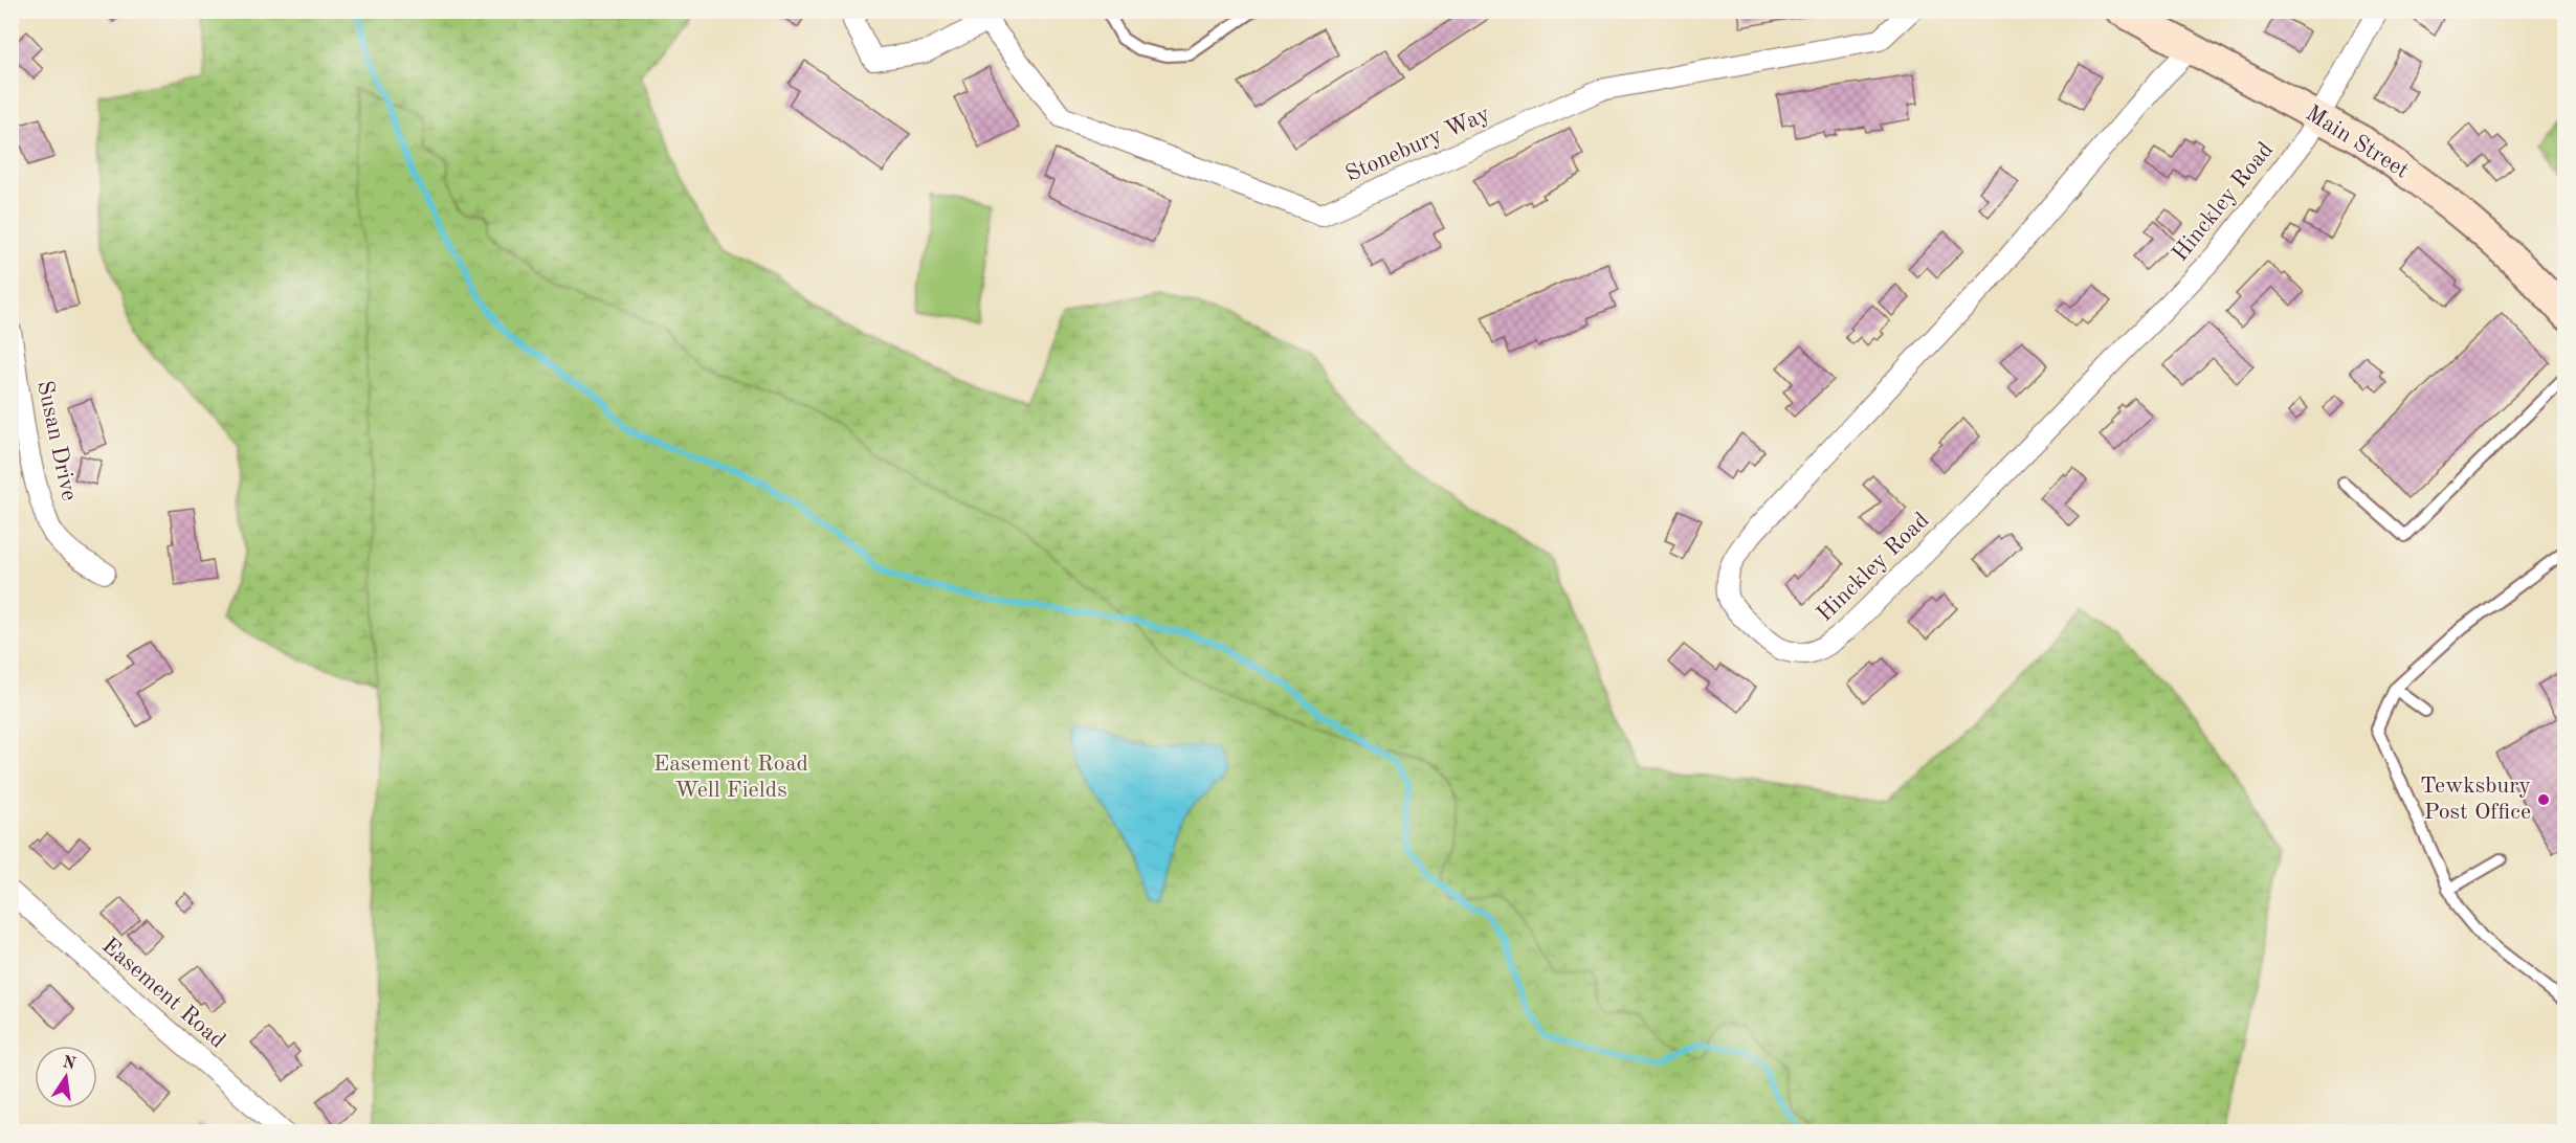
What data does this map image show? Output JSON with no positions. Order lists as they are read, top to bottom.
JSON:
{
  "streets": {
    "main road": ["Main Street"],
    "street": [
      "Stonebury Way",
      "Hinckley Road",
      "Susan Drive",
      "Easement Road"
    ]
  },
  "crossings": [
    ["Main Street", "Hinckley Road"]
  ],
  "parks": ["Easement Road Well Fields"],
  "places": ["Tewksbury Post Office"],
  "north": "top"
}
